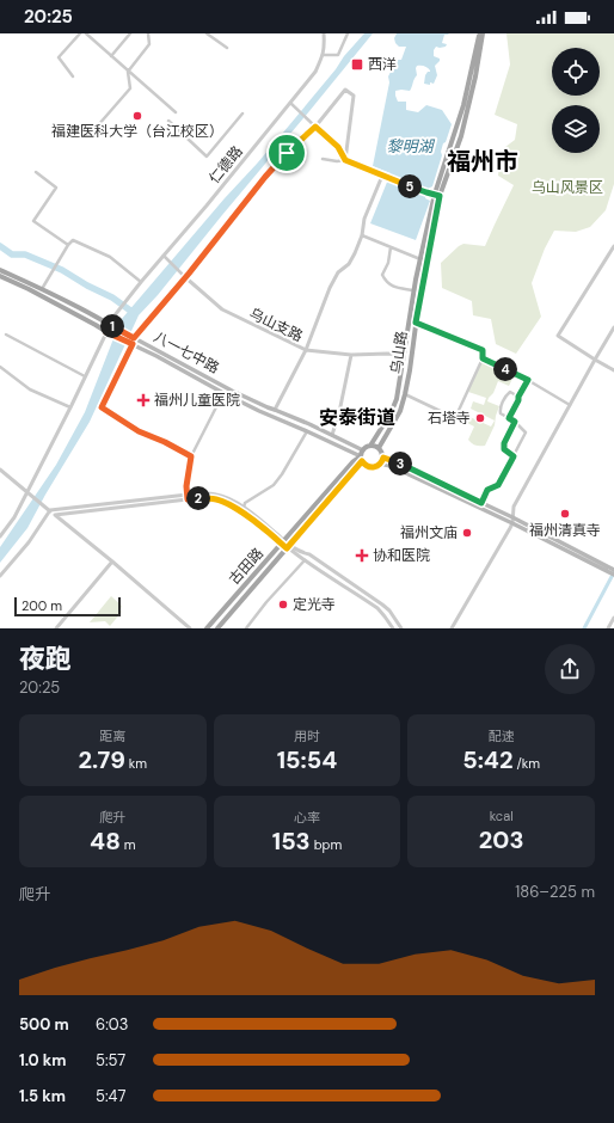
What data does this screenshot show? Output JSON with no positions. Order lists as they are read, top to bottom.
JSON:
{
  "streets": {
    "main road": ["八一七中路", "乌山路", "古田路"],
    "street": ["仁德路", "乌山支路"]
  },
  "crossings": [
    ["仁德路", "乌山支路"],
    ["仁德路", "八一七中路"],
    ["乌山支路", "乌山路"],
    ["八一七中路", "乌山路"],
    ["八一七中路", "古田路"],
    ["乌山路", "古田路"]
  ],
  "districts": ["福州市", "安泰街道"],
  "water": ["黎明湖"],
  "parks": ["乌山风景区"],
  "places": {
    "transit": ["西洋"],
    "other": [
      "福建医科大学（台江校区）",
      "石塔寺",
      "福州清真寺",
      "福州文庙",
      "定光寺"
    ],
    "health": ["福州儿童医院", "协和医院"]
  },
  "scale_bar": "200 m",
  "page": {
    "status": "20:25",
    "pins": [
      "5",
      "1",
      "4",
      "3",
      "2"
    ],
    "scale": "200 m",
    "heading": ["夜跑", "20:25"],
    "stats": [
      ["距离", "2.79 km"],
      ["用时", "15:54"],
      ["配速", "5:42 /km"],
      ["爬升", "48 m"],
      ["心率", "153 bpm"],
      ["kcal", "203"]
    ],
    "chart": ["爬升", "186–225 m"],
    "list": [
      {
        "name": "500 m",
        "note": "6:03"
      },
      {
        "name": "1.0 km",
        "note": "5:57"
      },
      {
        "name": "1.5 km",
        "note": "5:47"
      }
    ]
  }
}
